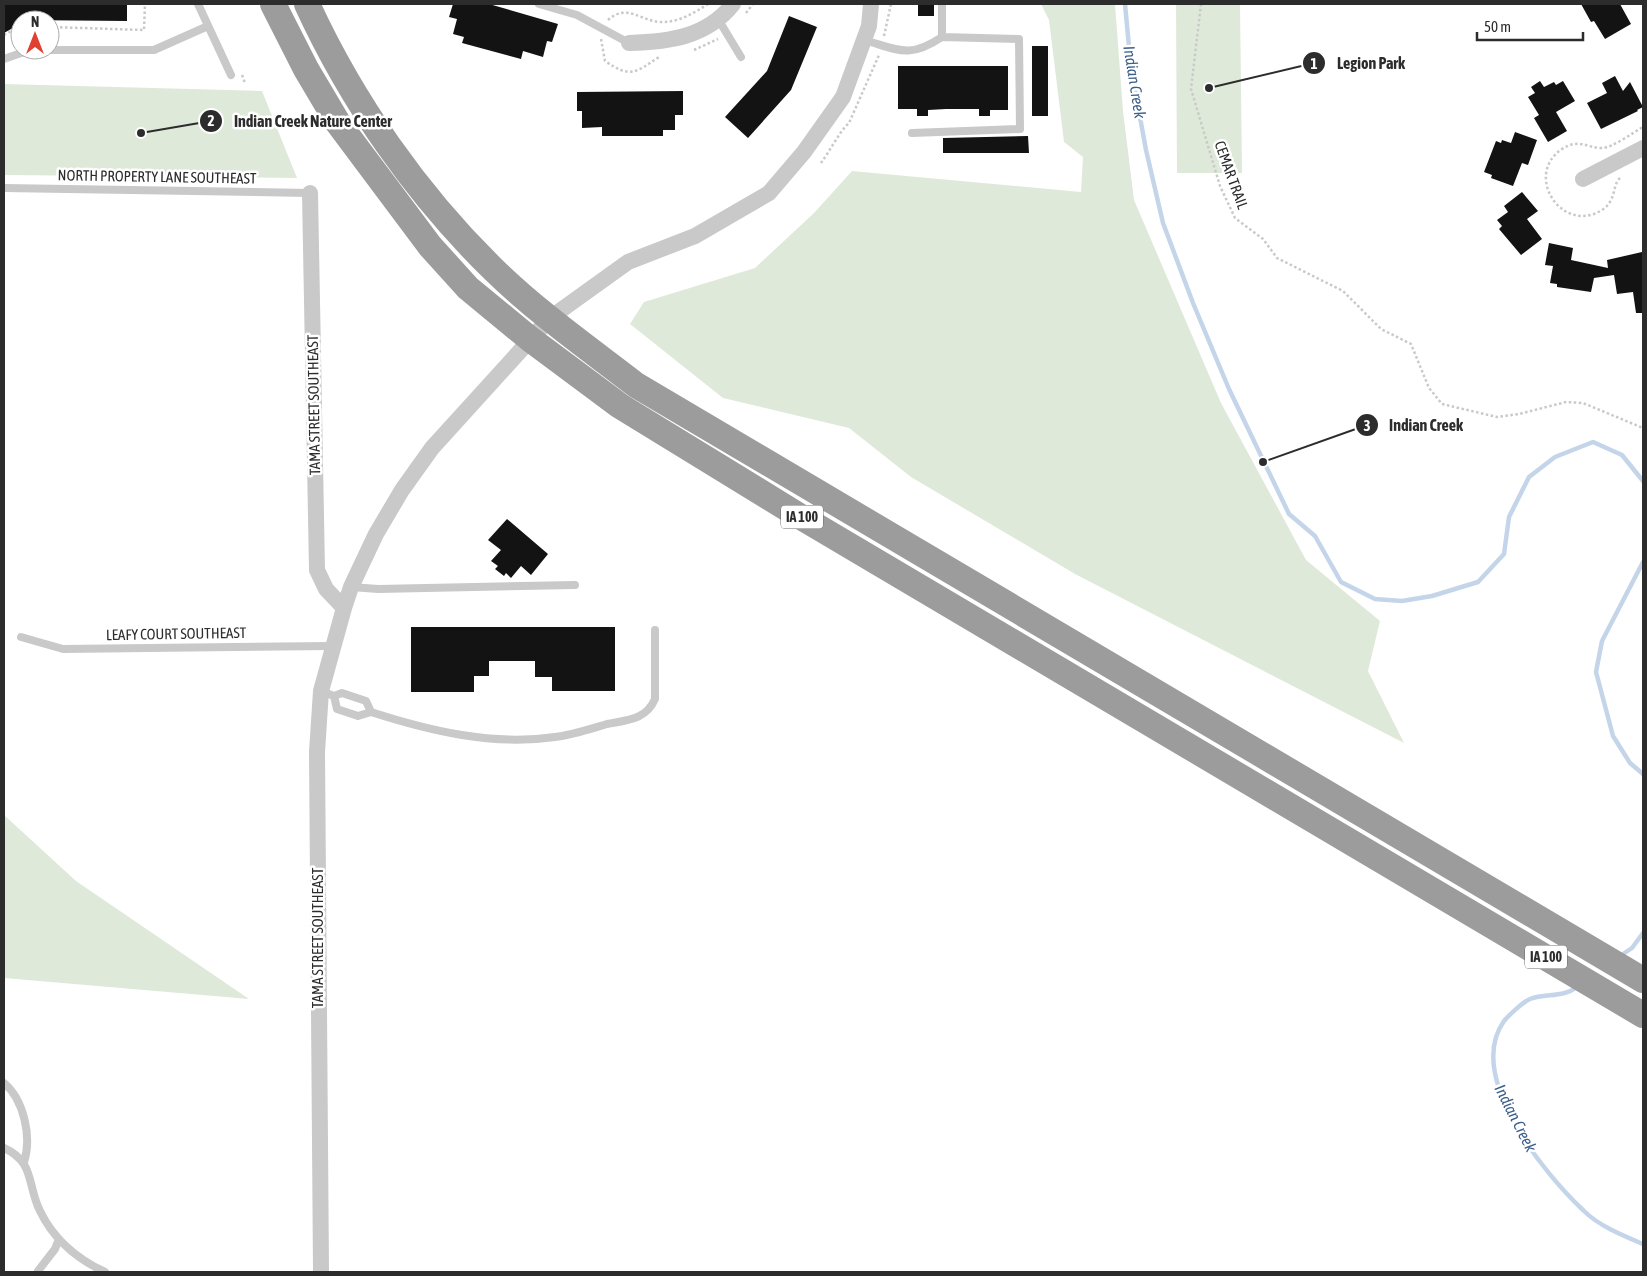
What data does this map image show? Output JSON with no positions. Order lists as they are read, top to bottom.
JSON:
{
  "streets": {
    "highway": ["IA 100"],
    "street": ["TAMA STREET SOUTHEAST"],
    "lane": ["NORTH PROPERTY LANE SOUTHEAST", "LEAFY COURT SOUTHEAST"],
    "path": ["CEMAR TRAIL"]
  },
  "crossings": [
    ["NORTH PROPERTY LANE SOUTHEAST", "TAMA STREET SOUTHEAST"],
    ["TAMA STREET SOUTHEAST", "IA 100"],
    ["TAMA STREET SOUTHEAST", "LEAFY COURT SOUTHEAST"]
  ],
  "water": ["Indian Creek"],
  "places": ["Legion Park", "Indian Creek Nature Center", "Indian Creek"],
  "scale_bar": "50 m",
  "north": "top"
}
